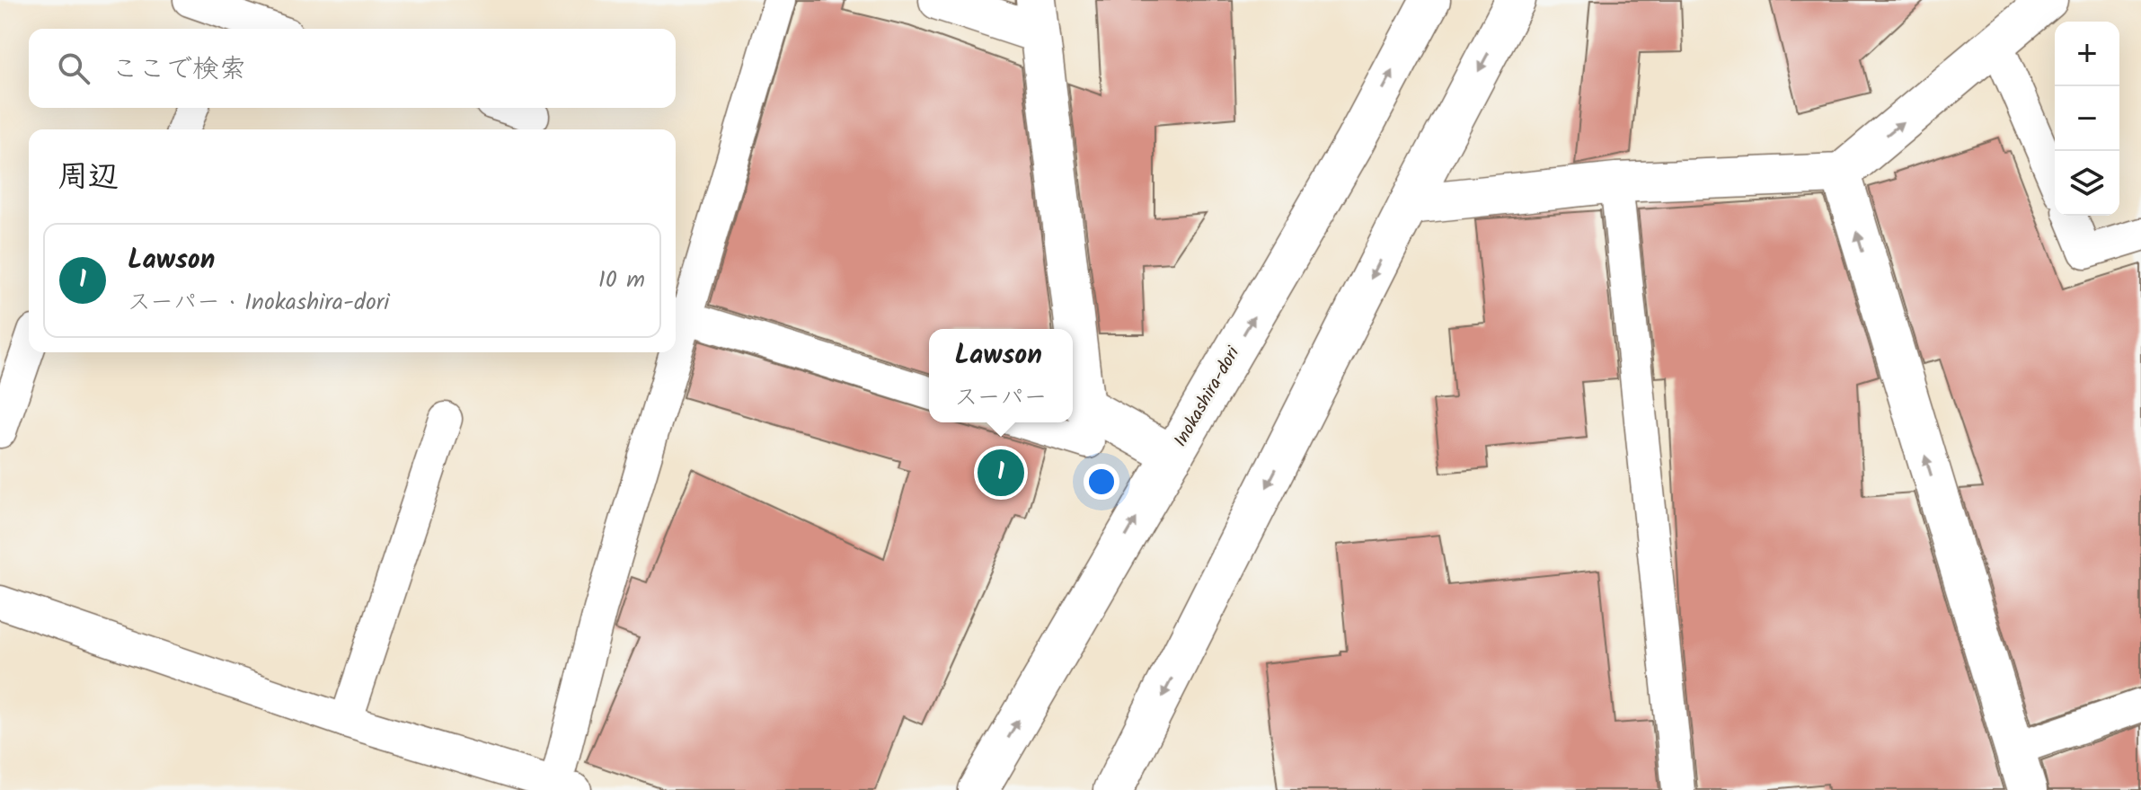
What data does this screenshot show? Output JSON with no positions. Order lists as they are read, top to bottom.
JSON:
{
  "streets": {
    "street": ["Inokashira-dori"]
  },
  "page": {
    "map_buttons": ["+", "−"],
    "search": "ここで検索",
    "heading": "周辺",
    "list": [
      {
        "mark": "1",
        "name": "Lawson",
        "note": "スーパー · Inokashira-dori",
        "value": "10 m"
      }
    ],
    "popup": ["Lawson", "スーパー"],
    "pins": "1"
  }
}
